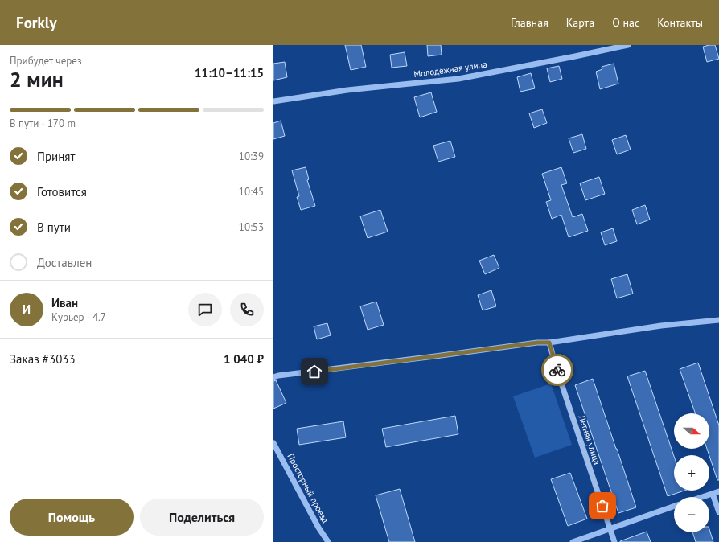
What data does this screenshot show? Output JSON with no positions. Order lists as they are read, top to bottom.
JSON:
{
  "streets": {
    "street": ["Молодёжная улица", "Летняя улица", "Просторный проезд"]
  },
  "north": "right",
  "page": {
    "header": "Forkly",
    "nav": [
      "Главная",
      "Карта",
      "О нас",
      "Контакты"
    ],
    "heading": ["2 мин", "Прибудет через", "11:10–11:15"],
    "panel": [
      "Иван",
      "Курьер · 4.7",
      "Заказ #3033",
      "1 040 ₽"
    ],
    "bar": "В пути · 170 m",
    "list": [
      ["Принят", "10:39"],
      ["Готовится", "10:45"],
      ["В пути", "10:53"],
      "Доставлен"
    ],
    "round": "И",
    "map_buttons": ["+", "−"],
    "buttons": ["Помощь", "Поделиться"]
  }
}
